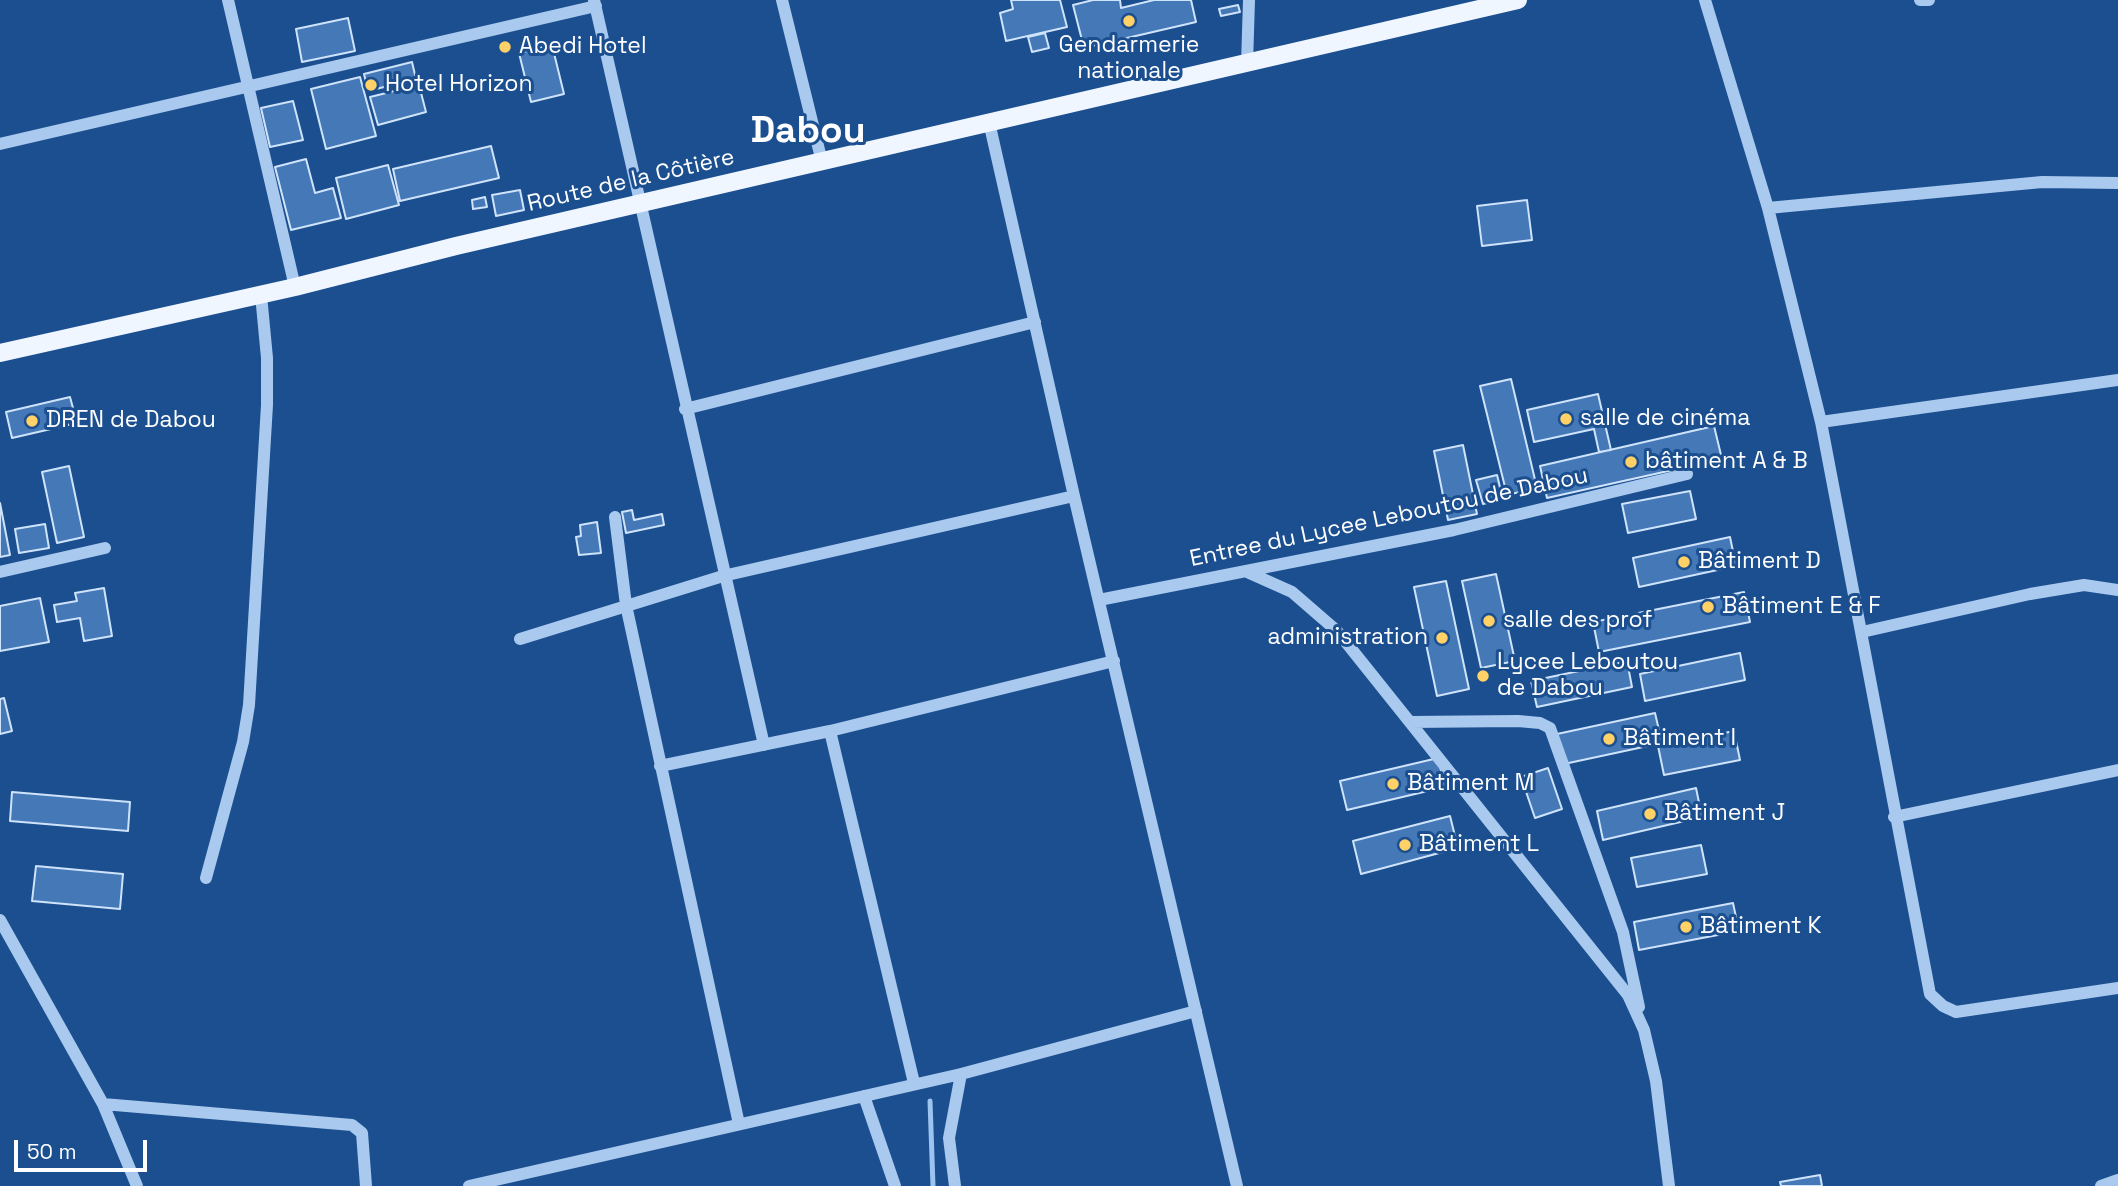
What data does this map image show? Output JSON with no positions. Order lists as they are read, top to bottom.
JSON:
{
  "streets": {
    "main road": ["Route de la Côtière"],
    "street": ["Entree du Lycee Leboutou de Dabou"]
  },
  "districts": ["Dabou"],
  "places": [
    "Gendarmerie nationale",
    "Abedi Hotel",
    "Hotel Horizon",
    "salle de cinéma",
    "DREN de Dabou",
    "bâtiment A & B",
    "Bâtiment D",
    "Bâtiment E & F",
    "salle des prof",
    "administration",
    "Lycee Leboutou de Dabou",
    "Bâtiment I",
    "Bâtiment M",
    "Bâtiment J",
    "Bâtiment L",
    "Bâtiment K"
  ],
  "scale_bar": "50 m"
}
